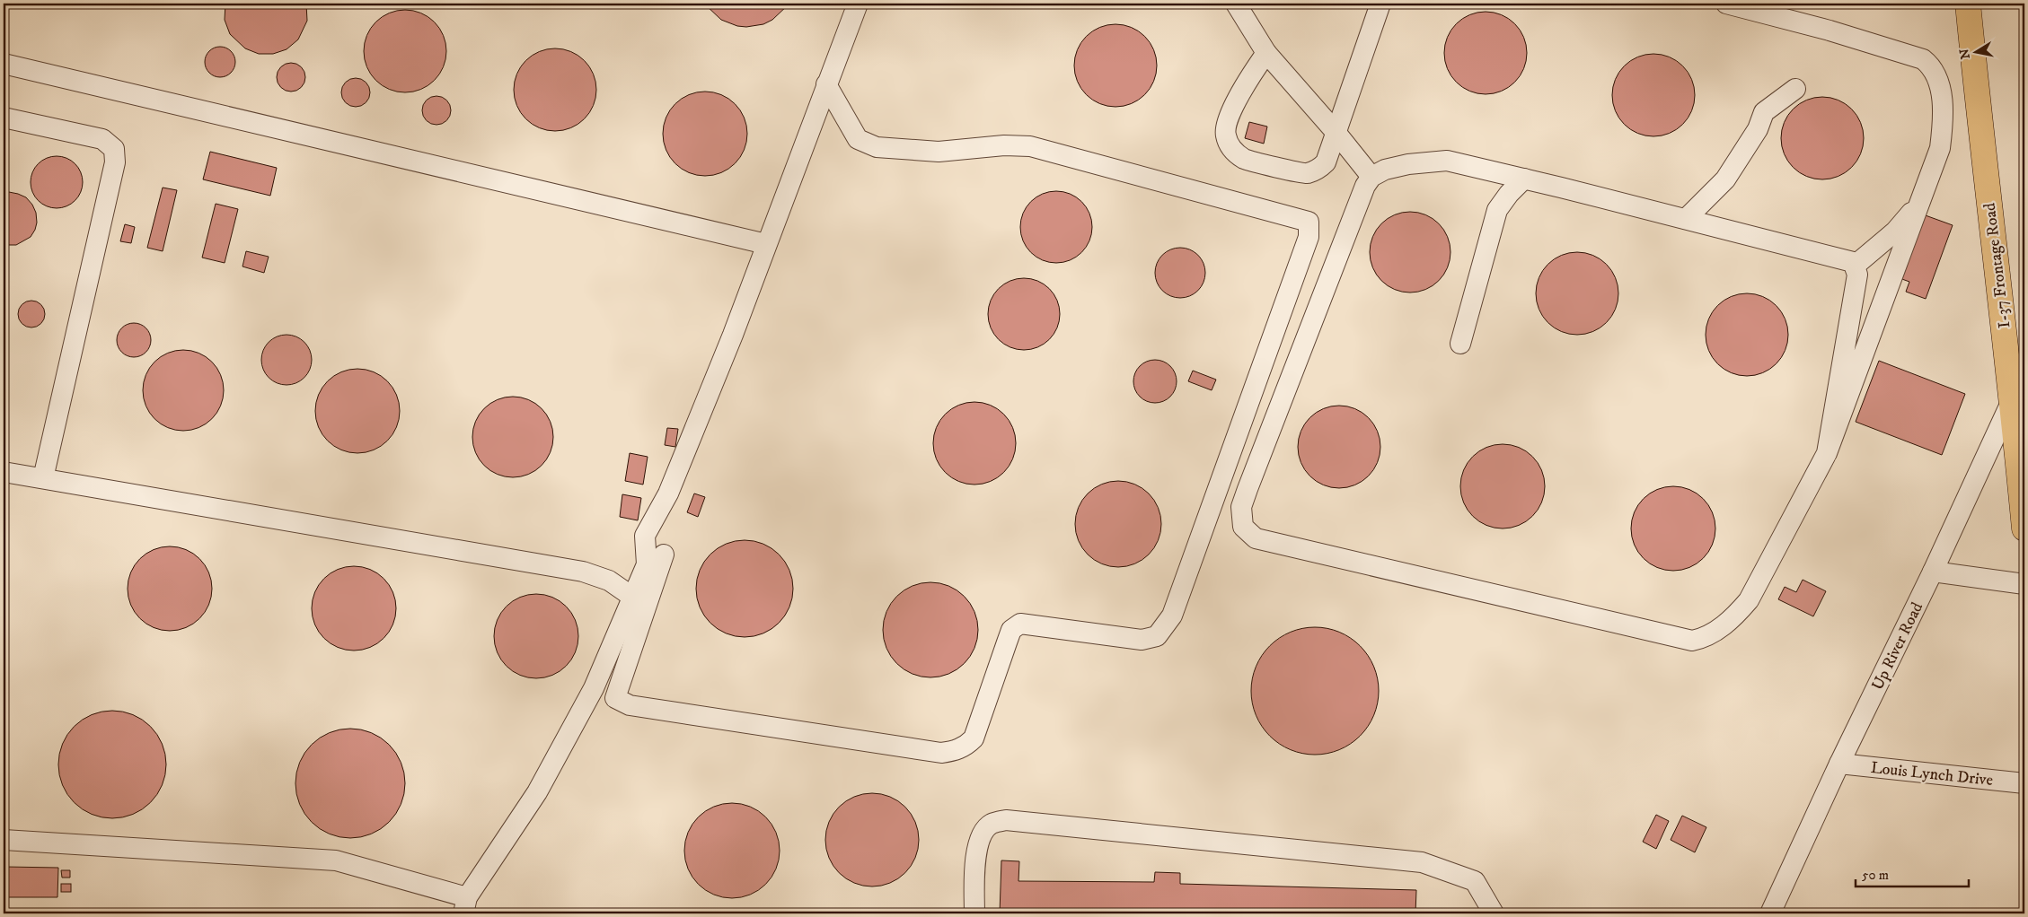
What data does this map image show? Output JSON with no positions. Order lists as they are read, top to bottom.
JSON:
{
  "streets": {
    "main road": ["I-37 Frontage Road"],
    "street": ["Up River Road", "Louis Lynch Drive"]
  },
  "crossings": [
    ["I-37 Frontage Road", "Up River Road"],
    ["Up River Road", "Louis Lynch Drive"]
  ],
  "scale_bar": "50 m",
  "north": "left"
}
